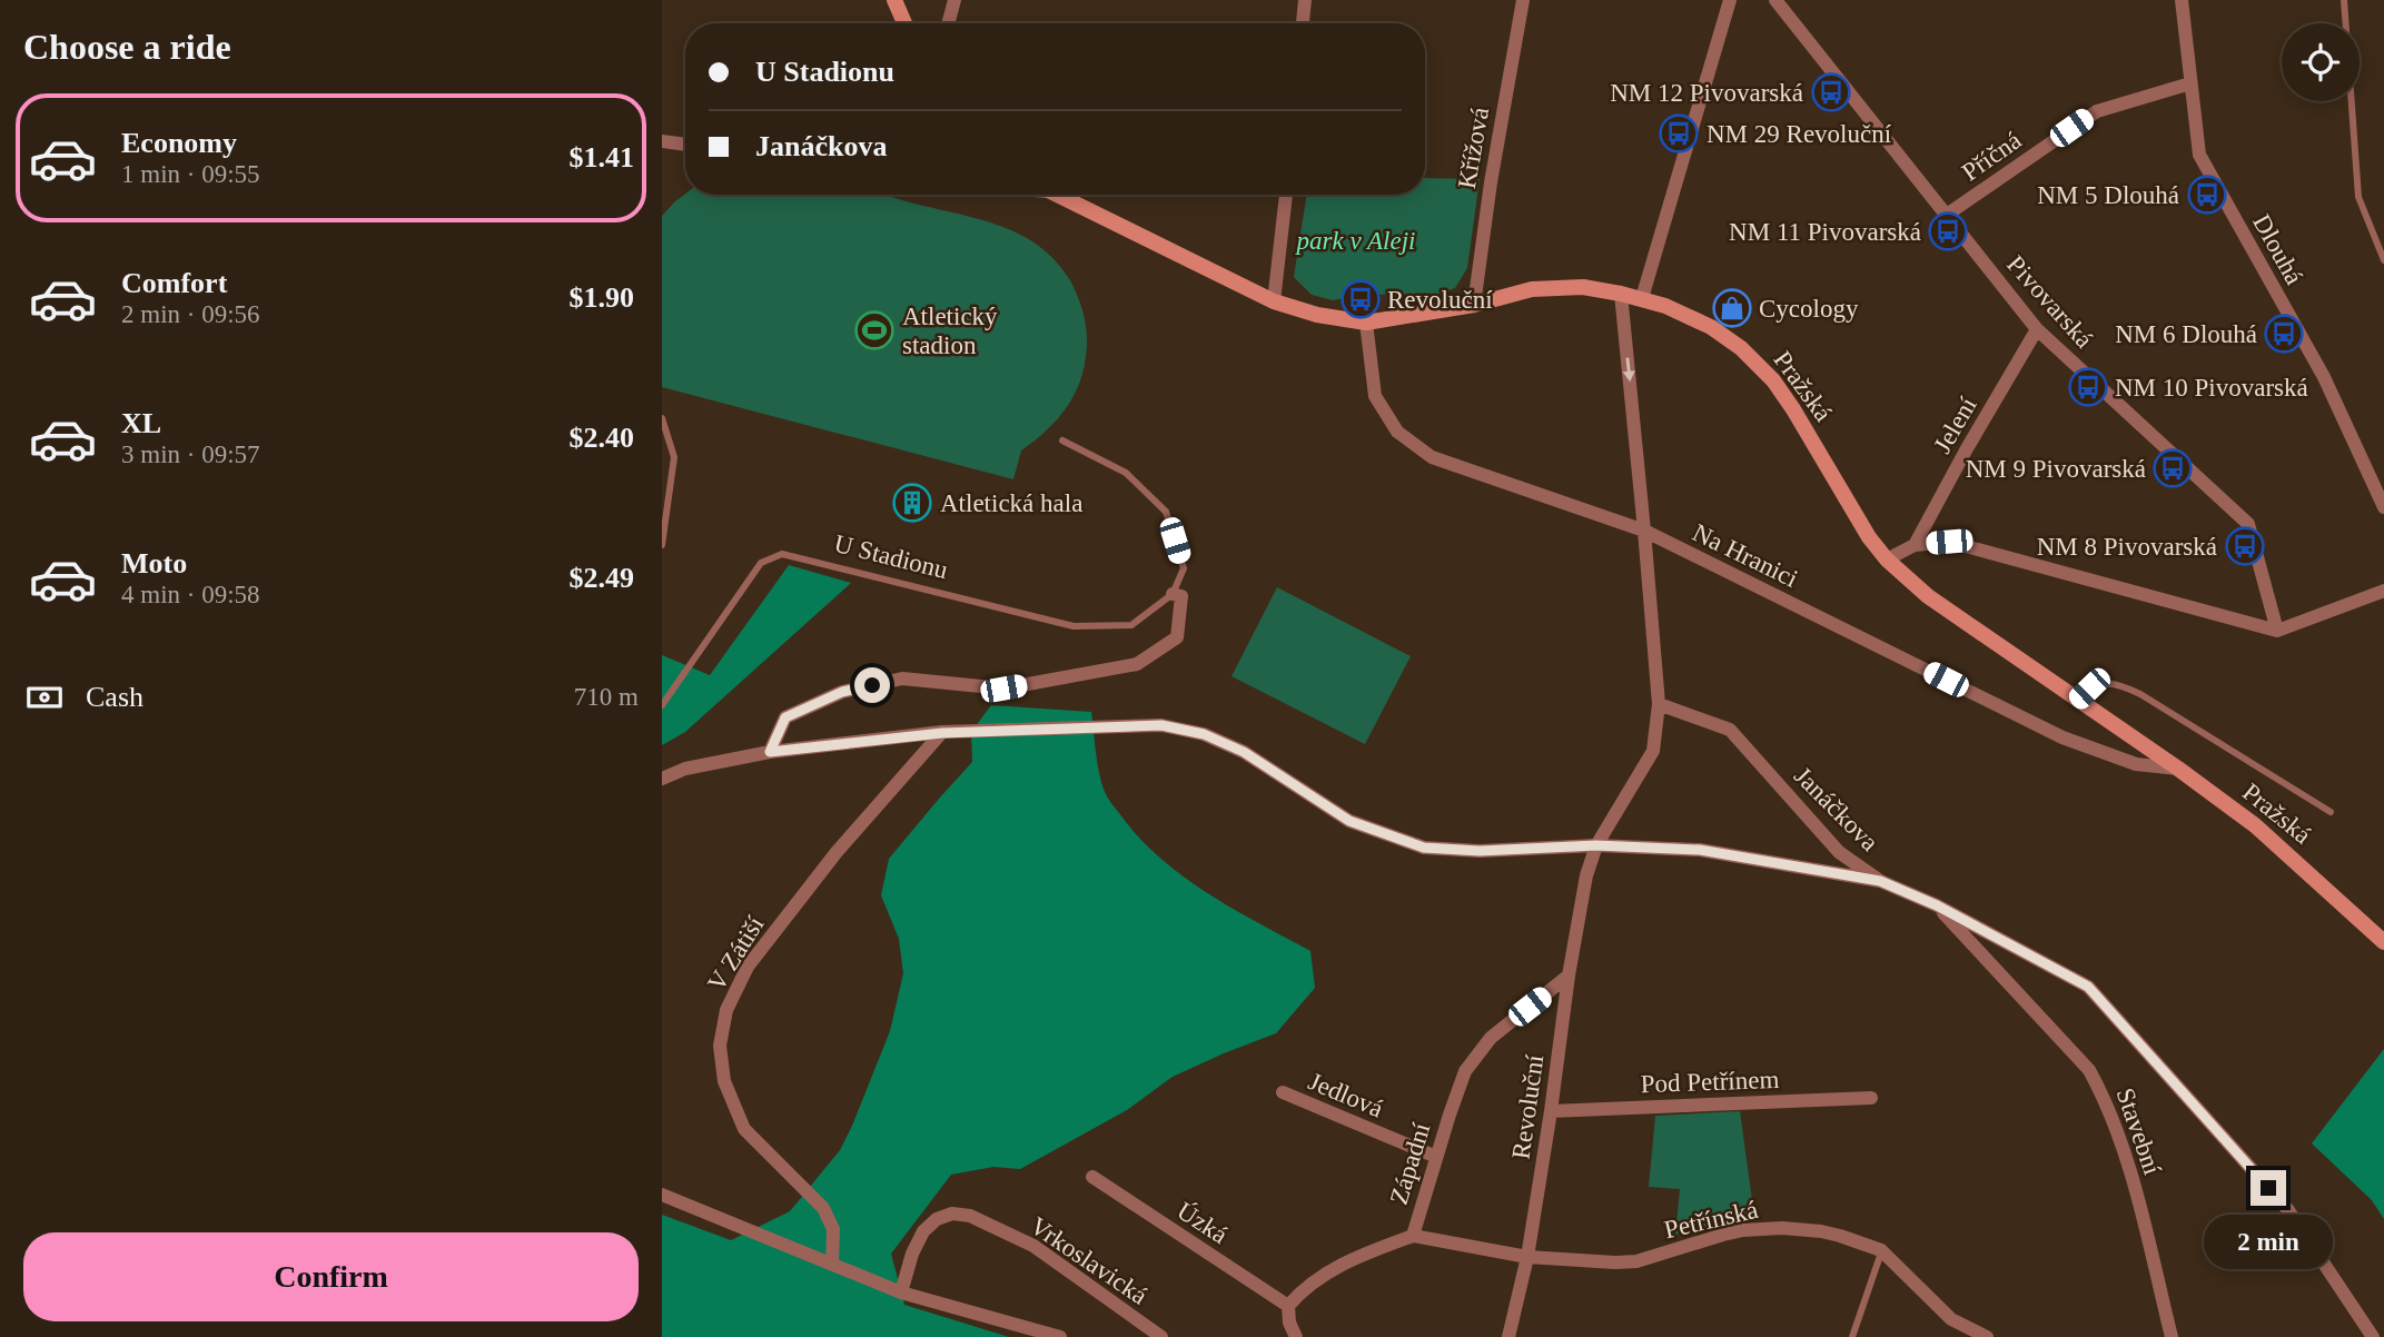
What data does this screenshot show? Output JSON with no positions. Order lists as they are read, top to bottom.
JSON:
{
  "streets": {
    "main road": ["Pražská"],
    "street": [
      "Křížová",
      "Příčná",
      "Dlouhá",
      "Pivovarská",
      "Jelení",
      "Na Hranici",
      "Janáčkova",
      "V Zátiší",
      "Pod Petřínem",
      "Jedlová",
      "Revoluční",
      "Stavební",
      "Západní",
      "Petřínská",
      "Úzká",
      "Vrkoslavická"
    ],
    "lane": ["U Stadionu"]
  },
  "crossings": [
    ["Křížová", "Pražská"],
    ["Příčná", "Dlouhá"],
    ["Příčná", "Pivovarská"],
    ["Pivovarská", "Jelení"],
    ["Pražská", "Na Hranici"],
    ["Pražská", "Revoluční"],
    ["Na Hranici", "Revoluční"],
    ["Janáčkova", "Revoluční"],
    ["Janáčkova", "Stavební"],
    ["Pod Petřínem", "Revoluční"],
    ["Jedlová", "Západní"],
    ["Revoluční", "Západní"],
    ["Revoluční", "Petřínská"],
    ["Západní", "Petřínská"],
    ["Západní", "Úzká"]
  ],
  "parks": ["park v Aleji"],
  "places": {
    "bus stop": [
      "NM 12 Pivovarská",
      "NM 29 Revoluční",
      "NM 5 Dlouhá",
      "NM 11 Pivovarská",
      "Revoluční",
      "NM 6 Dlouhá",
      "NM 10 Pivovarská",
      "NM 9 Pivovarská",
      "NM 8 Pivovarská"
    ],
    "shop": ["Cycology"],
    "sports": ["Atletický stadion"],
    "building": ["Atletická hala"]
  },
  "page": {
    "heading": "Choose a ride",
    "banner": ["U Stadionu", "Janáčkova"],
    "list": [
      {
        "name": "Economy",
        "note": "1 min · 09:55",
        "value": "$1.41"
      },
      {
        "name": "Comfort",
        "note": "2 min · 09:56",
        "value": "$1.90"
      },
      {
        "name": "XL",
        "note": "3 min · 09:57",
        "value": "$2.40"
      },
      {
        "name": "Moto",
        "note": "4 min · 09:58",
        "value": "$2.49"
      }
    ],
    "pay": ["Cash", "710 m"],
    "bubble": "2 min",
    "buttons": "Confirm"
  }
}
